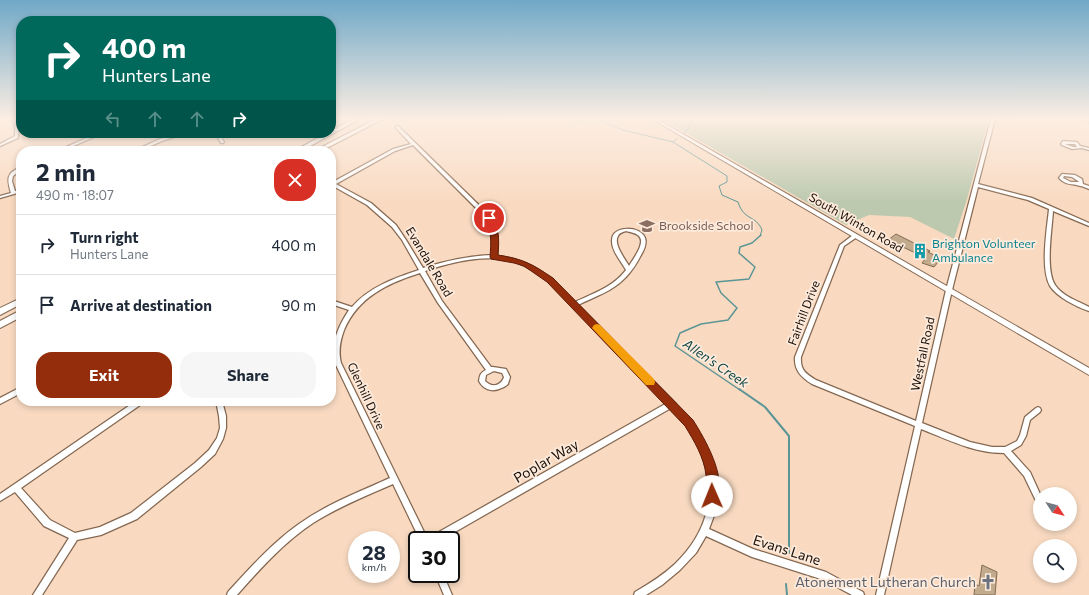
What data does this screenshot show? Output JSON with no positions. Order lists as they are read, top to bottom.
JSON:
{
  "streets": {
    "main road": ["South Winton Road"],
    "street": [
      "Evandale Road",
      "Fairhill Drive",
      "Westfall Road",
      "Glenhill Drive",
      "Poplar Way",
      "Evans Lane"
    ]
  },
  "crossings": [
    ["South Winton Road", "Fairhill Drive"],
    ["South Winton Road", "Westfall Road"],
    ["Evandale Road", "Glenhill Drive"],
    ["Fairhill Drive", "Westfall Road"],
    ["Glenhill Drive", "Poplar Way"],
    ["Glenhill Drive", "Evans Lane"]
  ],
  "water": ["Allen's Creek"],
  "places": {
    "school or university": ["Brookside School"],
    "building": ["Brighton Volunteer Ambulance"],
    "church": ["Atonement Lutheran Church"]
  },
  "north": "bottom right",
  "page": {
    "turn": ["400 m", "Hunters Lane"],
    "heading": ["2 min", "490 m · 18:07"],
    "list": [
      {
        "name": "Turn right",
        "note": "Hunters Lane",
        "value": "400 m"
      },
      {
        "name": "Arrive at destination",
        "value": "90 m"
      }
    ],
    "buttons": ["Exit", "Share"],
    "speed": "28 km/h",
    "limit": "30"
  }
}
